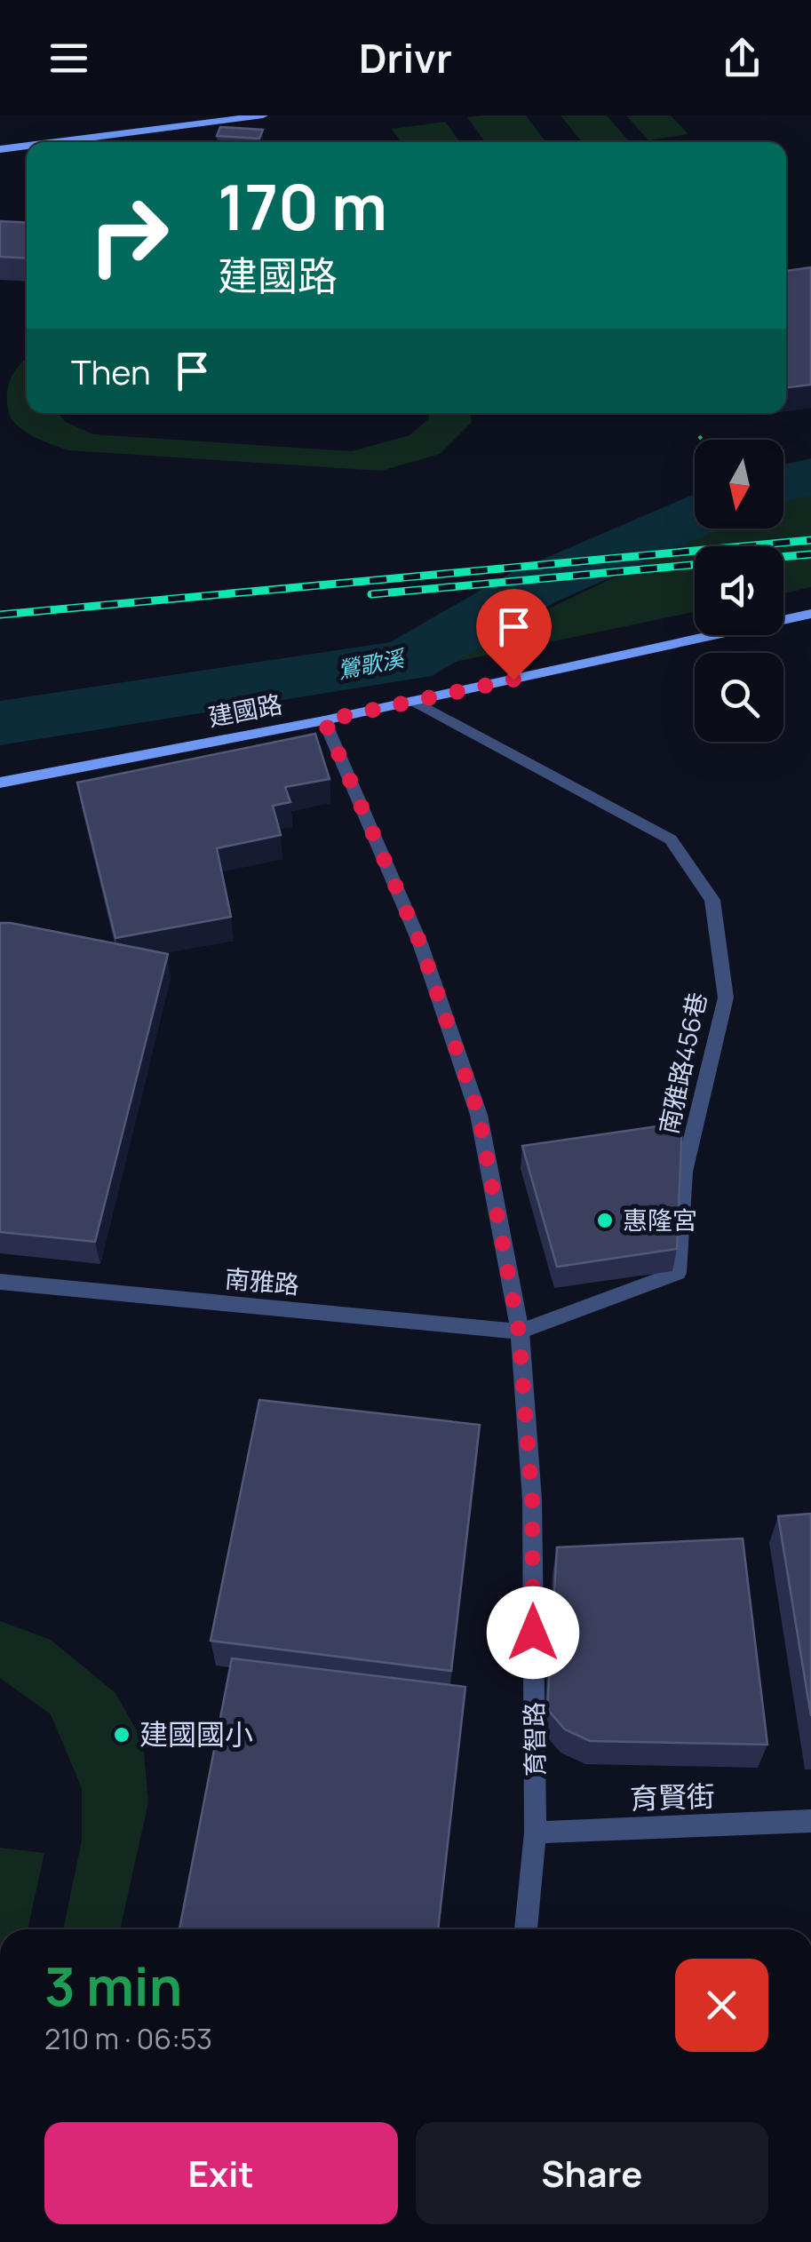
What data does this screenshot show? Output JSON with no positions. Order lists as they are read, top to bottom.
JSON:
{
  "streets": {
    "street": [
      "建國路",
      "南雅路456巷",
      "南雅路",
      "育智路",
      "育賢街"
    ]
  },
  "crossings": [
    ["建國路", "南雅路456巷"],
    ["建國路", "育智路"],
    ["南雅路456巷", "南雅路"],
    ["南雅路456巷", "育智路"],
    ["南雅路", "育智路"],
    ["育智路", "育賢街"]
  ],
  "water": ["鶯歌溪"],
  "places": ["惠隆宮", "建國國小"],
  "north": "bottom",
  "page": {
    "header": "Drivr",
    "turn": ["170 m", "建國路"],
    "then": "Then",
    "heading": ["3 min", "210 m · 06:53"],
    "buttons": ["Exit", "Share"]
  }
}
